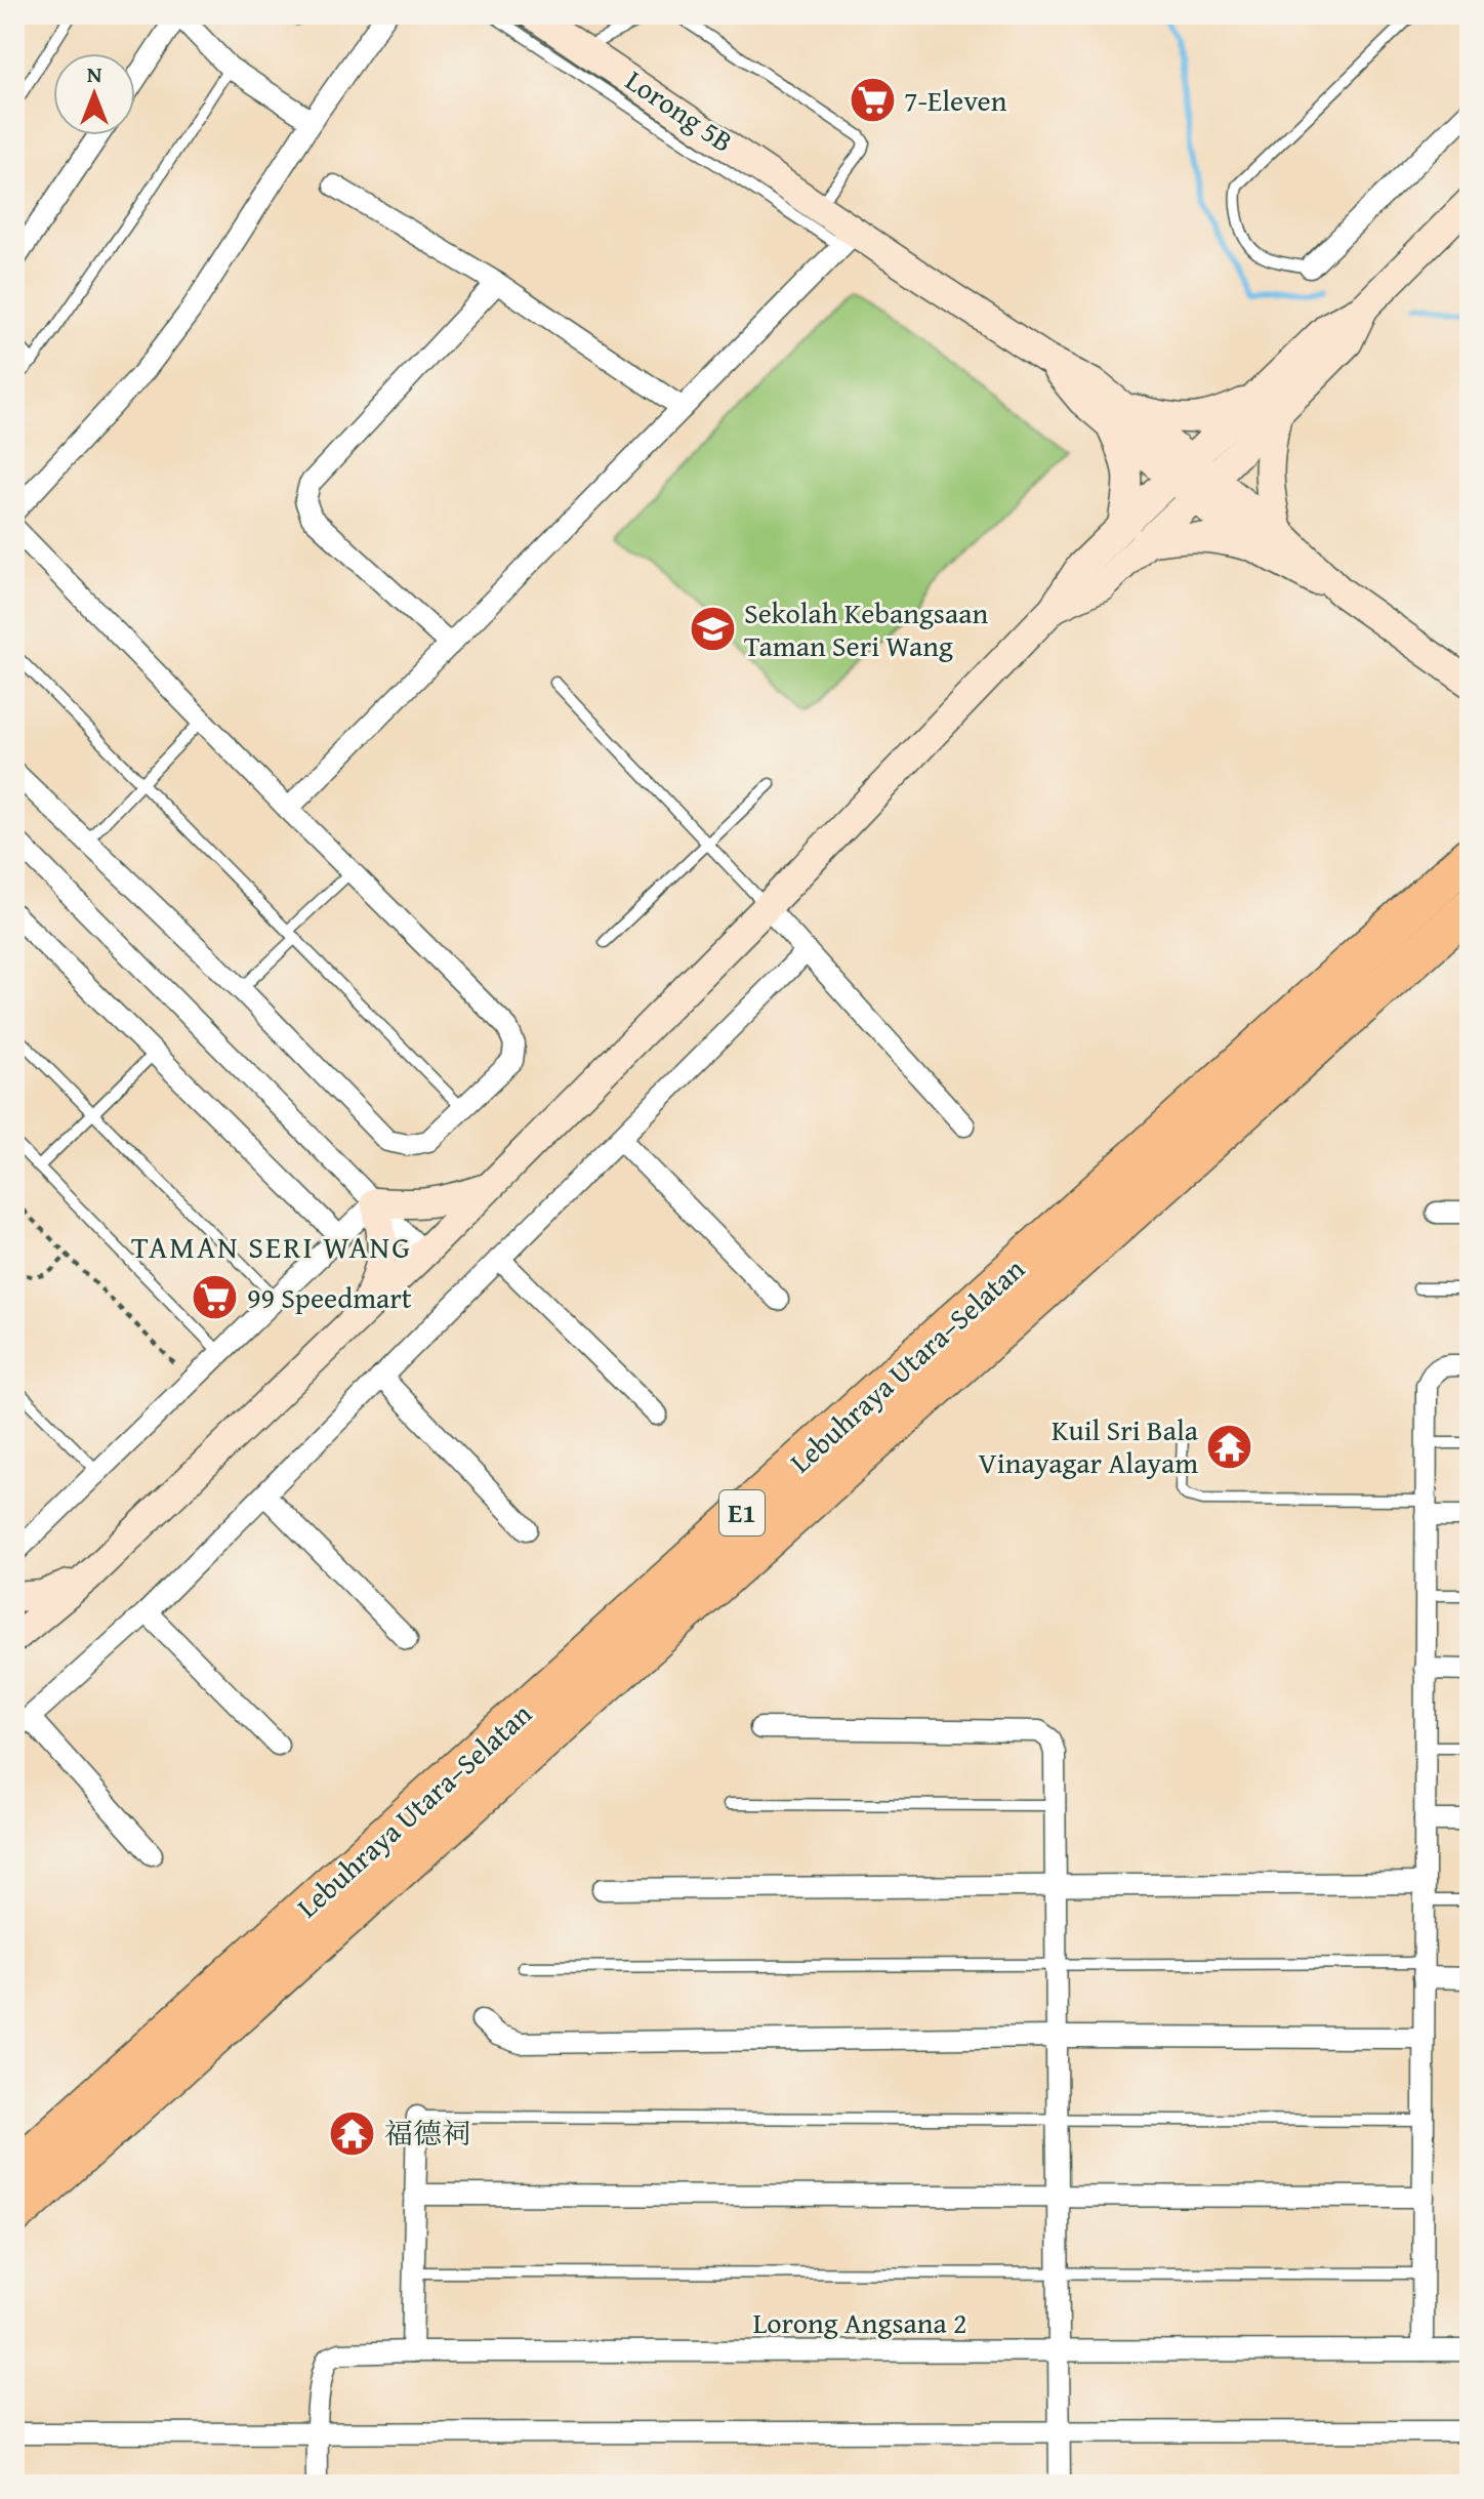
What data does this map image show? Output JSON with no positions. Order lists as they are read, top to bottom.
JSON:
{
  "streets": {
    "highway": ["Lebuhraya Utara–Selatan", "E1"],
    "street": ["Lorong Angsana 2"],
    "lane": ["Lorong 5B"]
  },
  "districts": ["TAMAN SERI WANG"],
  "places": {
    "supermarket": ["7-Eleven", "99 Speedmart"],
    "school or university": ["Sekolah Kebangsaan Taman Seri Wang"],
    "temple": ["Kuil Sri Bala Vinayagar Alayam", "福德祠"]
  },
  "north": "top"
}
